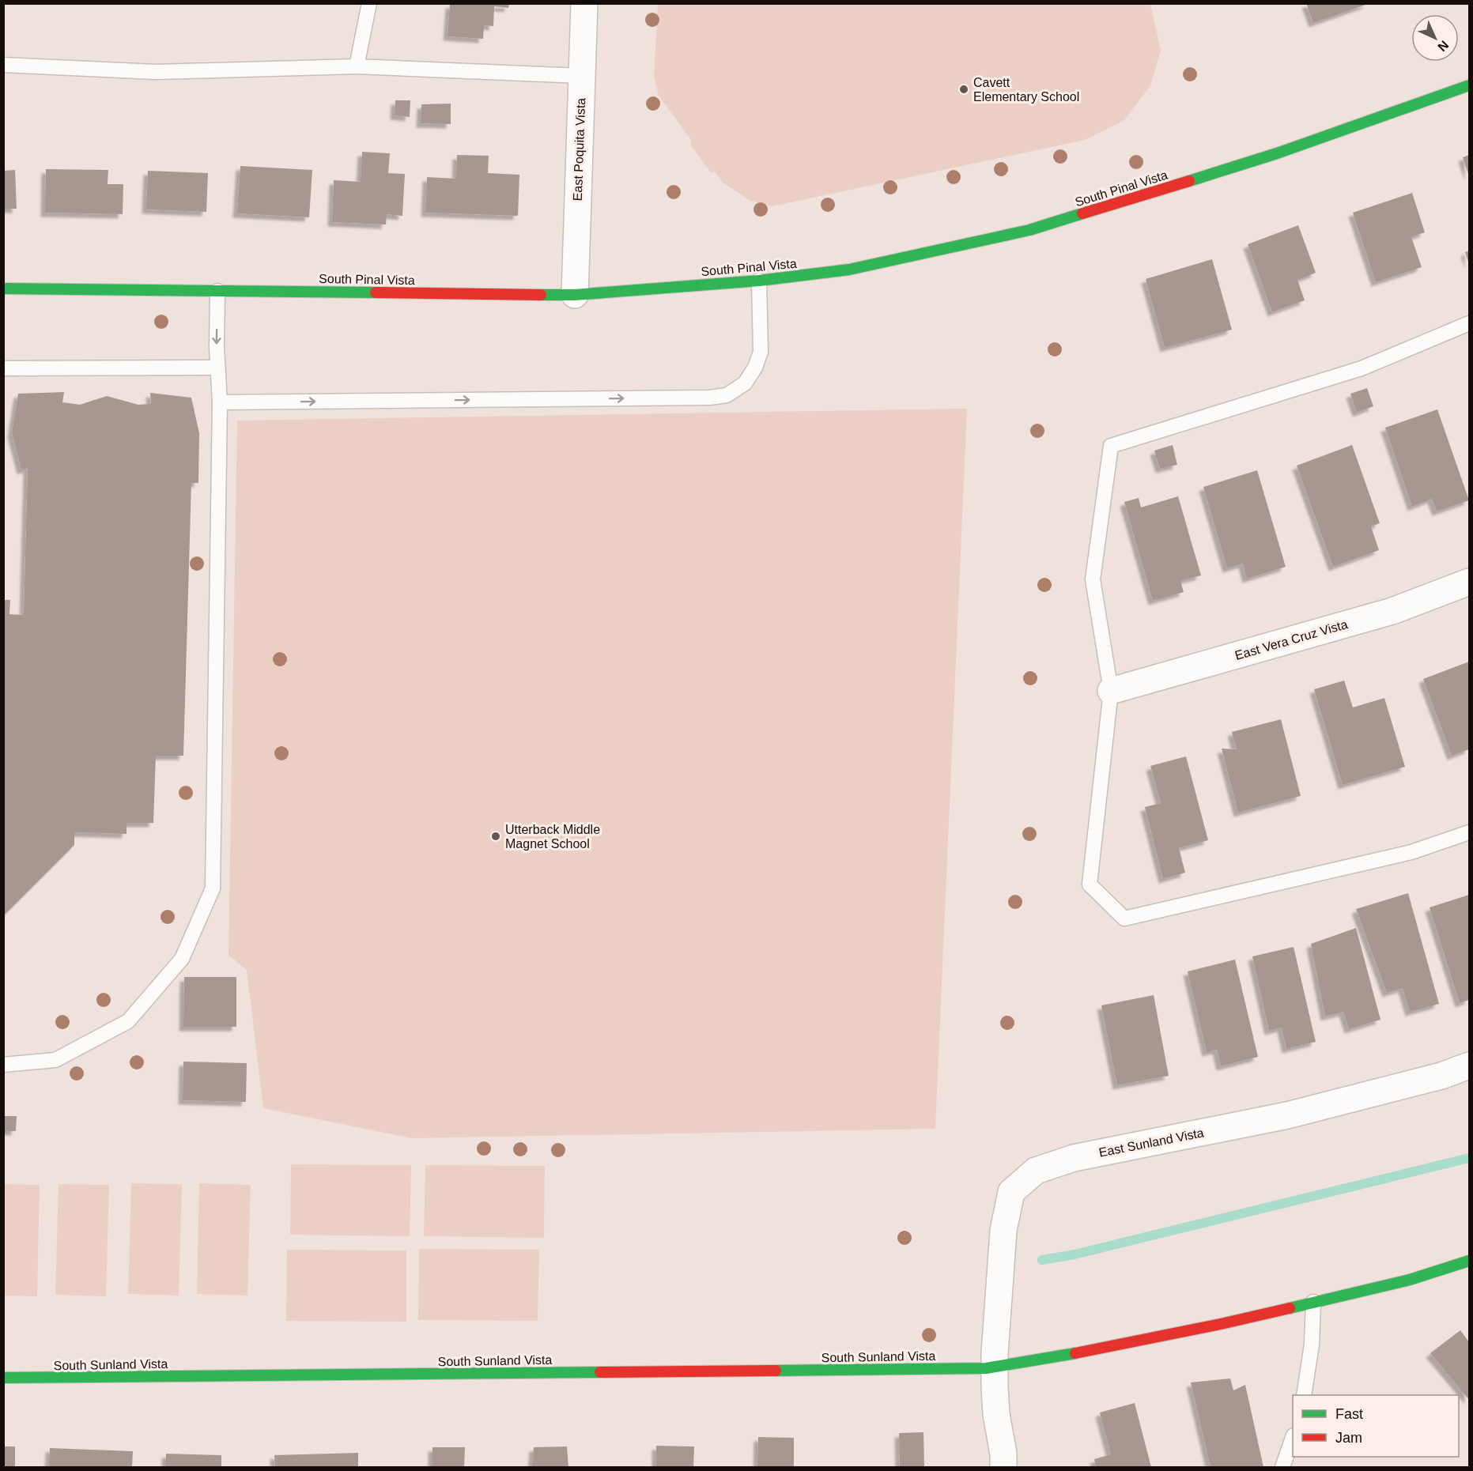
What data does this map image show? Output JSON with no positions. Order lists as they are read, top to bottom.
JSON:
{
  "streets": {
    "street": [
      "East Poquita Vista",
      "South Pinal Vista",
      "East Vera Cruz Vista",
      "East Sunland Vista",
      "South Sunland Vista"
    ]
  },
  "crossings": [
    ["East Poquita Vista", "South Pinal Vista"],
    ["East Sunland Vista", "South Sunland Vista"]
  ],
  "places": ["Cavett Elementary School", "Utterback Middle Magnet School"],
  "legend": ["Fast", "Jam"],
  "north": "bottom right"
}
